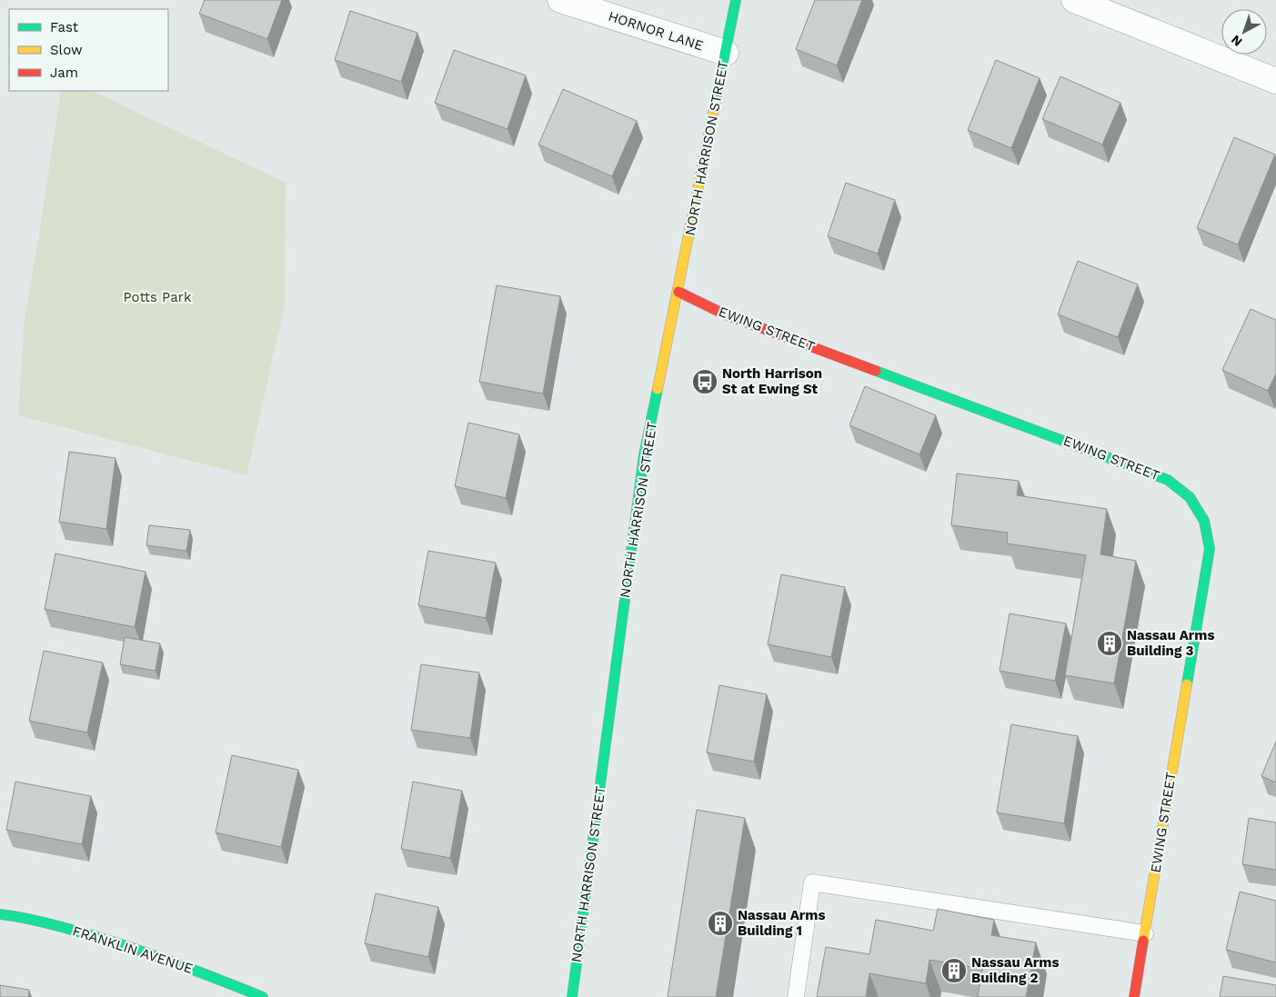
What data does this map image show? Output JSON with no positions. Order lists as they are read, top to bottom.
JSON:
{
  "streets": {
    "street": [
      "HORNOR LANE",
      "NORTH HARRISON STREET",
      "EWING STREET",
      "FRANKLIN AVENUE"
    ]
  },
  "crossings": [
    ["HORNOR LANE", "NORTH HARRISON STREET"],
    ["NORTH HARRISON STREET", "EWING STREET"]
  ],
  "parks": ["Potts Park"],
  "places": {
    "bus stop": ["North Harrison St at Ewing St"],
    "building": ["Nassau Arms Building 3", "Nassau Arms Building 1", "Nassau Arms Building 2"]
  },
  "legend": ["Fast", "Slow", "Jam"],
  "north": "bottom left"
}
